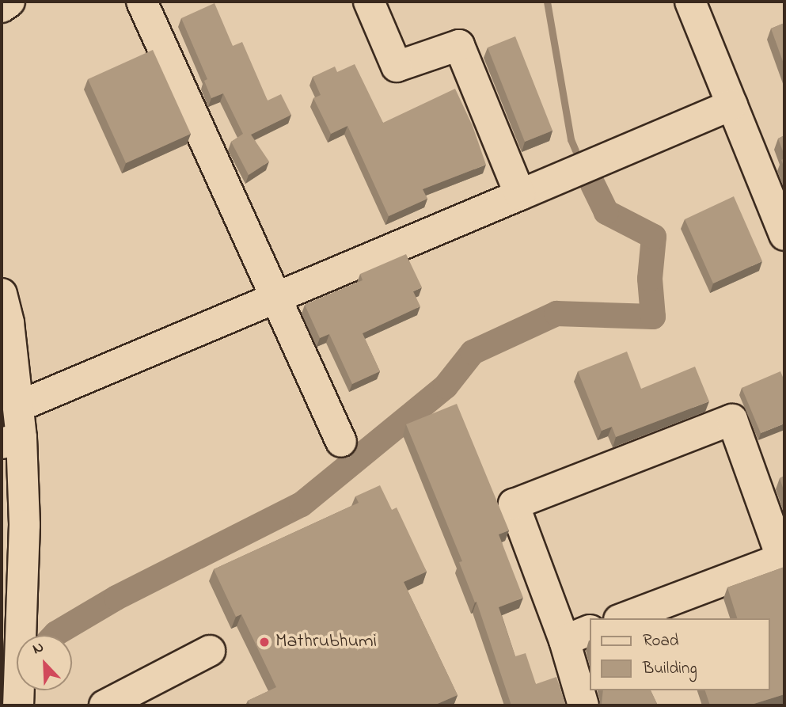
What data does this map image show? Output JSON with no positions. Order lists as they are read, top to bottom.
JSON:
{
  "places": ["Mathrubhumi"],
  "legend": ["Road", "Building"],
  "north": "top left"
}
